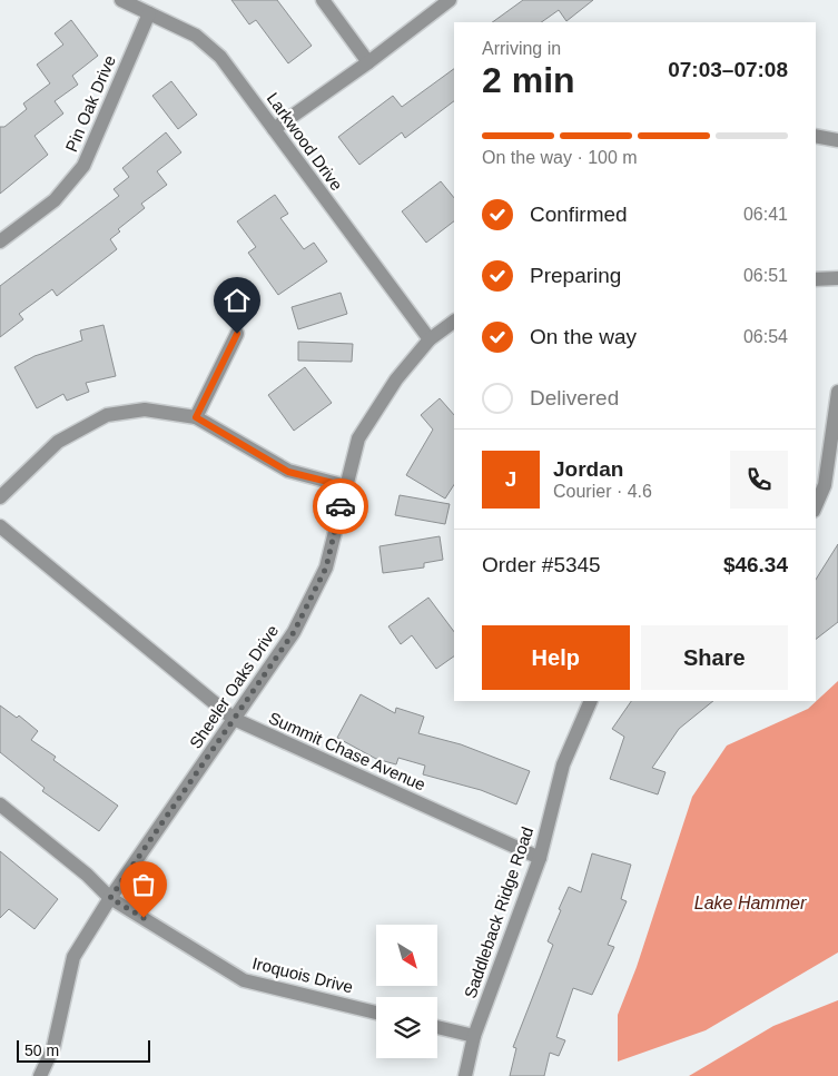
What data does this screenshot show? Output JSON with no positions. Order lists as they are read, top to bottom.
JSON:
{
  "streets": {
    "street": [
      "Pin Oak Drive",
      "Larkwood Drive",
      "Sheeler Oaks Drive",
      "Summit Chase Avenue",
      "Saddleback Ridge Road",
      "Iroquois Drive"
    ]
  },
  "crossings": [
    ["Pin Oak Drive", "Larkwood Drive"],
    ["Larkwood Drive", "Sheeler Oaks Drive"],
    ["Sheeler Oaks Drive", "Summit Chase Avenue"],
    ["Sheeler Oaks Drive", "Iroquois Drive"],
    ["Summit Chase Avenue", "Saddleback Ridge Road"]
  ],
  "water": ["Lake Hammer"],
  "scale_bar": "50 m",
  "north": "bottom right",
  "page": {
    "heading": ["2 min", "Arriving in", "07:03–07:08"],
    "panel": [
      "Jordan",
      "Courier · 4.6",
      "Order #5345",
      "$46.34"
    ],
    "bar": "On the way · 100 m",
    "list": [
      ["Confirmed", "06:41"],
      ["Preparing", "06:51"],
      ["On the way", "06:54"],
      "Delivered"
    ],
    "round": "J",
    "buttons": ["Help", "Share"],
    "scale": "50 m"
  }
}
